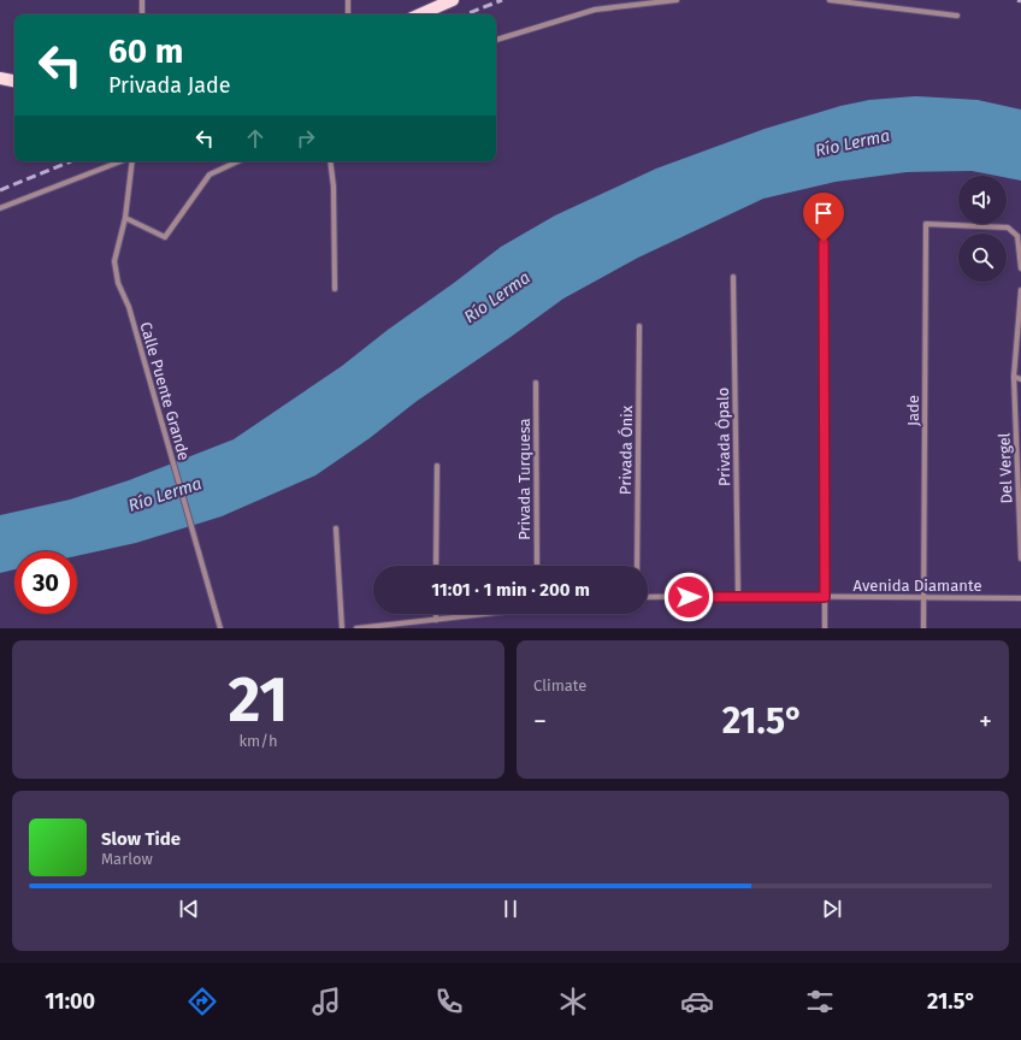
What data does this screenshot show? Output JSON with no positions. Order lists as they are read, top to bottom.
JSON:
{
  "streets": {
    "street": [
      "Calle Puente Grande",
      "Jade",
      "Privada Ópalo",
      "Privada Ónix",
      "Del Vergel",
      "Privada Turquesa",
      "Avenida Diamante"
    ]
  },
  "crossings": [
    ["Jade", "Avenida Diamante"],
    ["Privada Ópalo", "Avenida Diamante"]
  ],
  "water": ["Río Lerma"],
  "page": {
    "turn": ["60 m", "Privada Jade"],
    "limit": "30",
    "trip": "11:01 · 1 min · 200 m",
    "tile": [
      ["21", "km/h"],
      "Climate"
    ],
    "heat": ["−", "21.5°", "+"],
    "song": ["Slow Tide", "Marlow"],
    "tabs": ["11:00", "21.5°"]
  }
}
